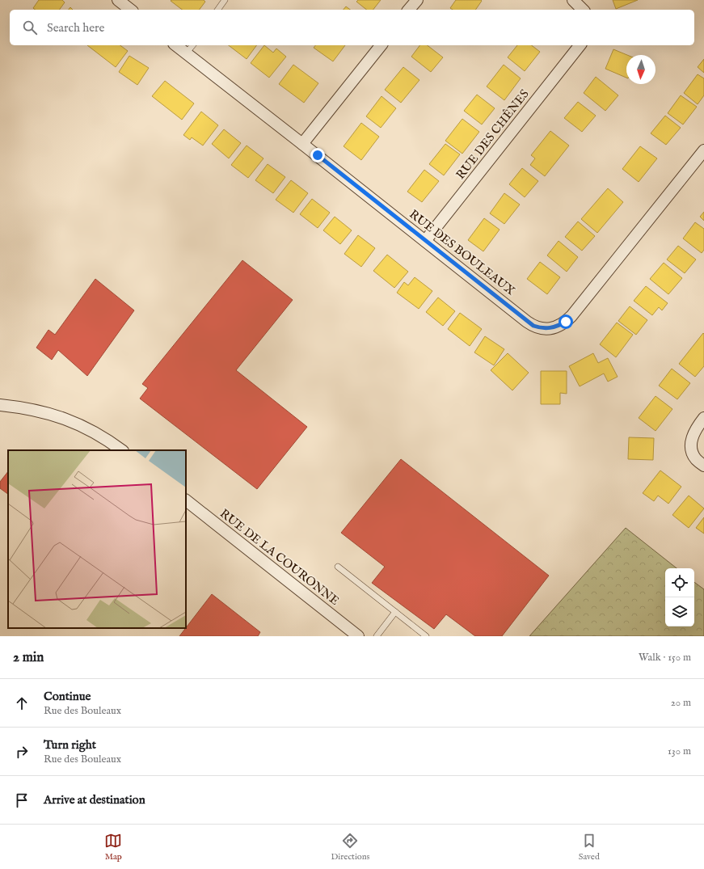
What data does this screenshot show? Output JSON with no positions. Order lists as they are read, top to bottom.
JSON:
{
  "streets": {
    "street": ["RUE DES CHÊNES", "RUE DES BOULEAUX", "RUE DE LA COURONNE"]
  },
  "crossings": [
    ["RUE DES CHÊNES", "RUE DES BOULEAUX"]
  ],
  "north": "bottom",
  "page": {
    "search": "Search here",
    "heading": ["2 min", "Walk · 150 m"],
    "list": [
      ["Continue", "Rue des Bouleaux", "20 m"],
      ["Turn right", "Rue des Bouleaux", "130 m"],
      "Arrive at destination"
    ],
    "nav": ["Map", "Directions", "Saved"]
  }
}
